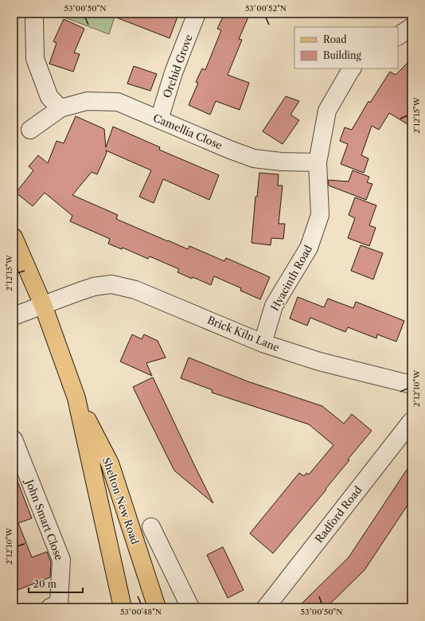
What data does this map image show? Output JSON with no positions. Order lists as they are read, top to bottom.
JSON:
{
  "streets": {
    "main road": ["Shelton New Road"],
    "street": [
      "Orchid Grove",
      "Camellia Close",
      "Hyacinth Road",
      "Brick Kiln Lane",
      "Radford Road",
      "John Smart Close"
    ]
  },
  "crossings": [
    ["Orchid Grove", "Camellia Close"],
    ["Camellia Close", "Hyacinth Road"],
    ["Hyacinth Road", "Brick Kiln Lane"],
    ["Brick Kiln Lane", "Shelton New Road"]
  ],
  "legend": ["Road", "Building"],
  "scale_bar": "20 m",
  "coordinates": [
    "53°00'50\"N",
    "53°00'52\"N",
    "2°12'15\"W",
    "2°12'10\"W",
    "53°00'48\"N"
  ]
}
